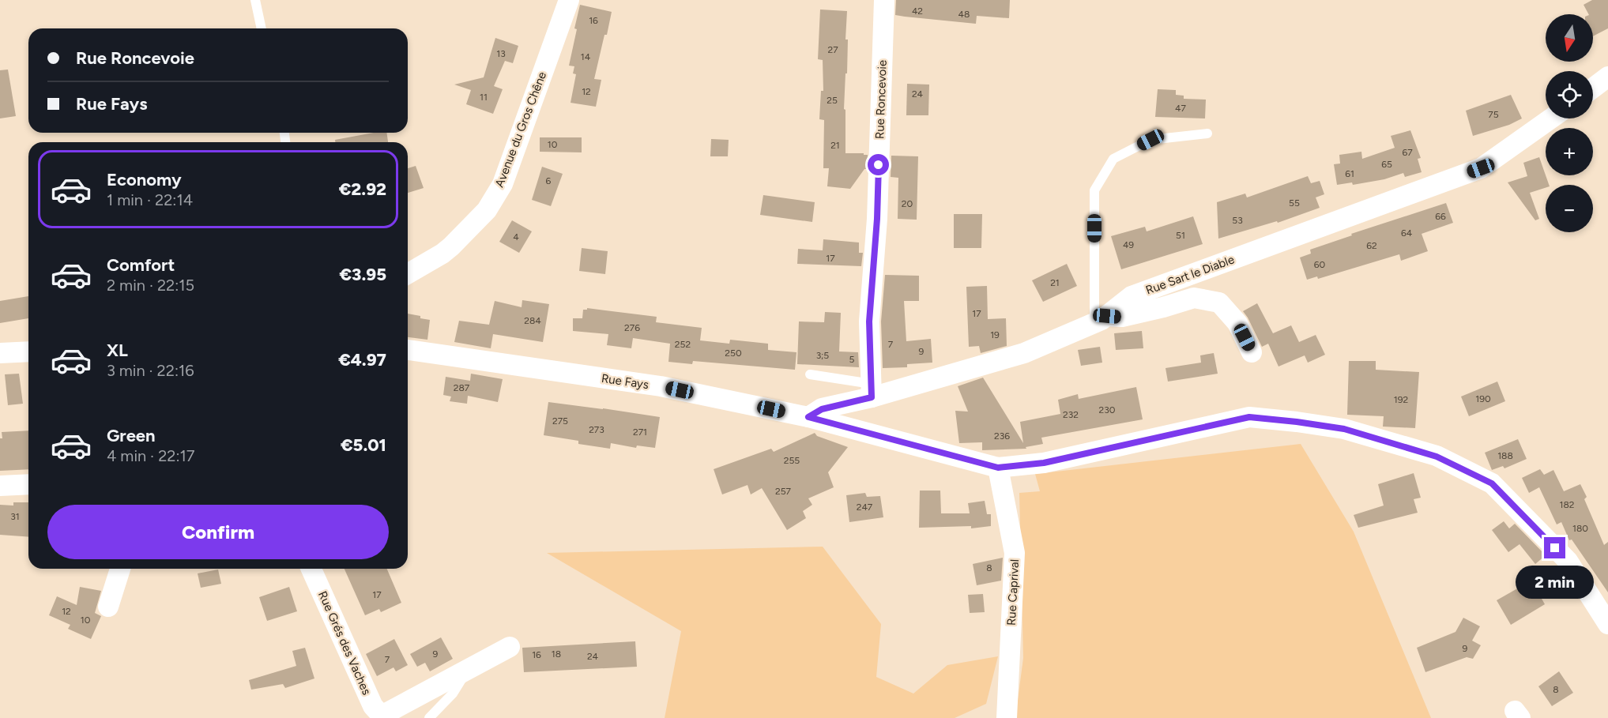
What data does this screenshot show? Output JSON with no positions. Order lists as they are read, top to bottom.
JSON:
{
  "streets": {
    "street": [
      "Rue Roncevoie",
      "Avenue du Gros Chêne",
      "Rue Sart le Diable",
      "Rue Fays",
      "Rue Caprival",
      "Rue Grés des Vaches"
    ]
  },
  "crossings": [
    ["Rue Roncevoie", "Rue Sart le Diable"],
    ["Rue Sart le Diable", "Rue Fays"],
    ["Rue Fays", "Rue Caprival"]
  ],
  "house_numbers": [
    "42",
    "48",
    "16",
    "27",
    "13",
    "14",
    "12",
    "24",
    "11",
    "25",
    "47",
    "75",
    "10",
    "21",
    "67",
    "65",
    "61",
    "6",
    "55",
    "20",
    "66",
    "53",
    "64",
    "51",
    "4",
    "49",
    "62",
    "17",
    "60",
    "21",
    "17",
    "284",
    "276",
    "19",
    "252",
    "7",
    "9",
    "250",
    "3;5",
    "5",
    "287",
    "190",
    "192",
    "230",
    "232",
    "275",
    "273",
    "271",
    "236",
    "188",
    "255",
    "257",
    "182",
    "247",
    "31",
    "180",
    "8",
    "17",
    "12",
    "10",
    "9",
    "9",
    "18",
    "16",
    "24",
    "7",
    "8"
  ],
  "north": "bottom",
  "page": {
    "map_buttons": ["+", "−"],
    "banner": ["Rue Roncevoie", "Rue Fays"],
    "list": [
      {
        "name": "Economy",
        "note": "1 min · 22:14",
        "value": "€2.92"
      },
      {
        "name": "Comfort",
        "note": "2 min · 22:15",
        "value": "€3.95"
      },
      {
        "name": "XL",
        "note": "3 min · 22:16",
        "value": "€4.97"
      },
      {
        "name": "Green",
        "note": "4 min · 22:17",
        "value": "€5.01"
      }
    ],
    "buttons": "Confirm",
    "bubble": "2 min"
  }
}
